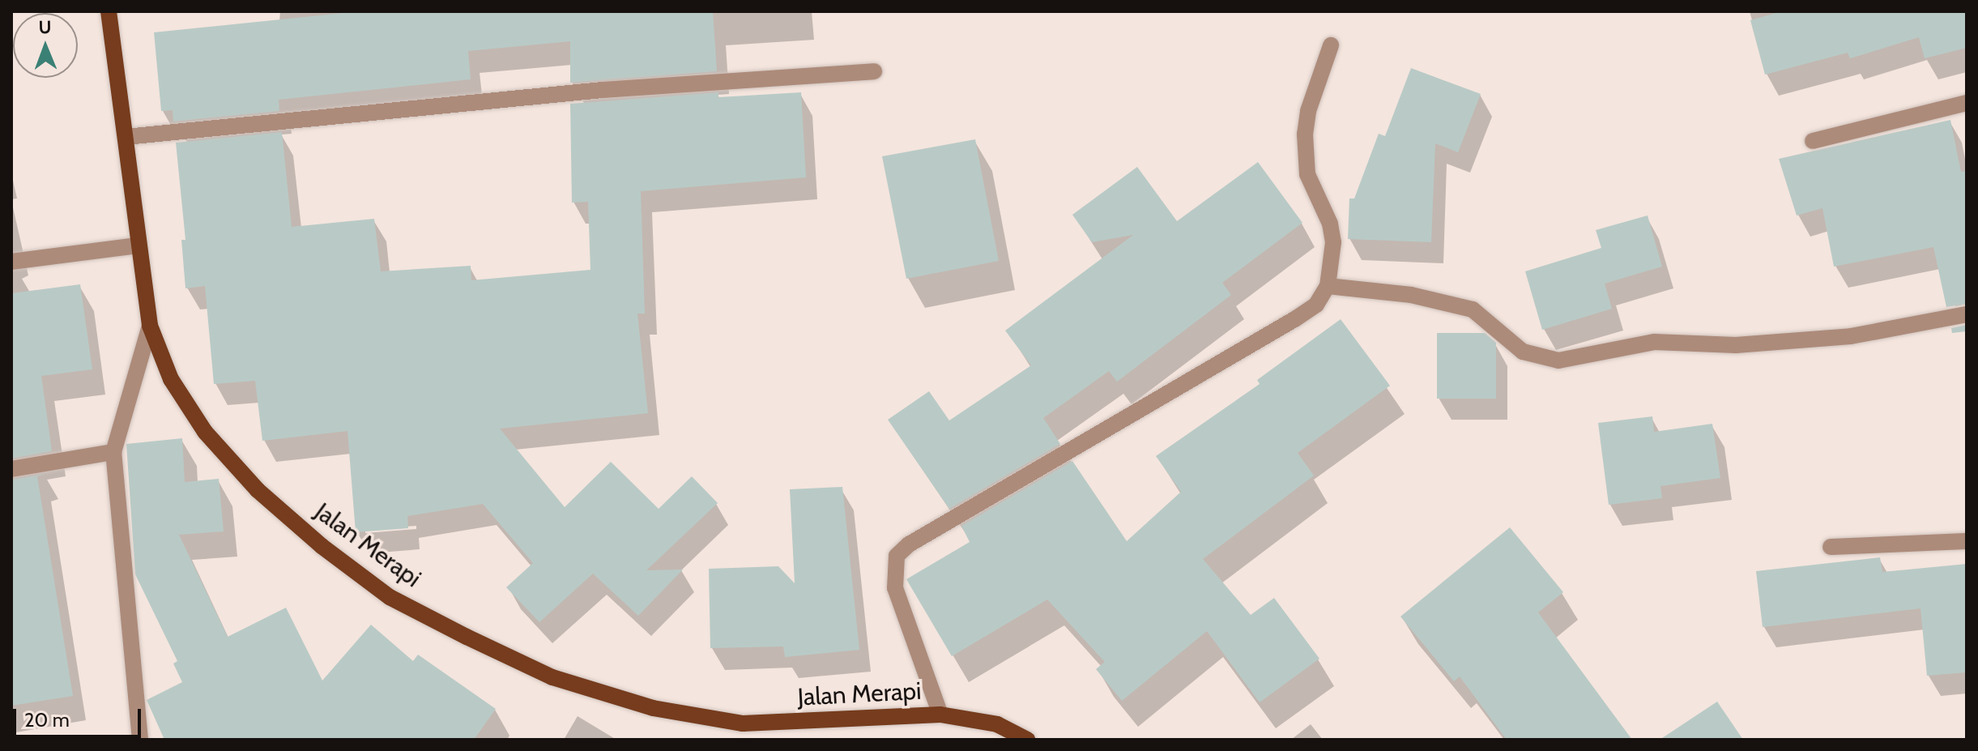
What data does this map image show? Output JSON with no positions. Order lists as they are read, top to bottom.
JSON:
{
  "streets": {
    "main road": ["Jalan Merapi"]
  },
  "scale_bar": "20 m",
  "north": "top"
}
